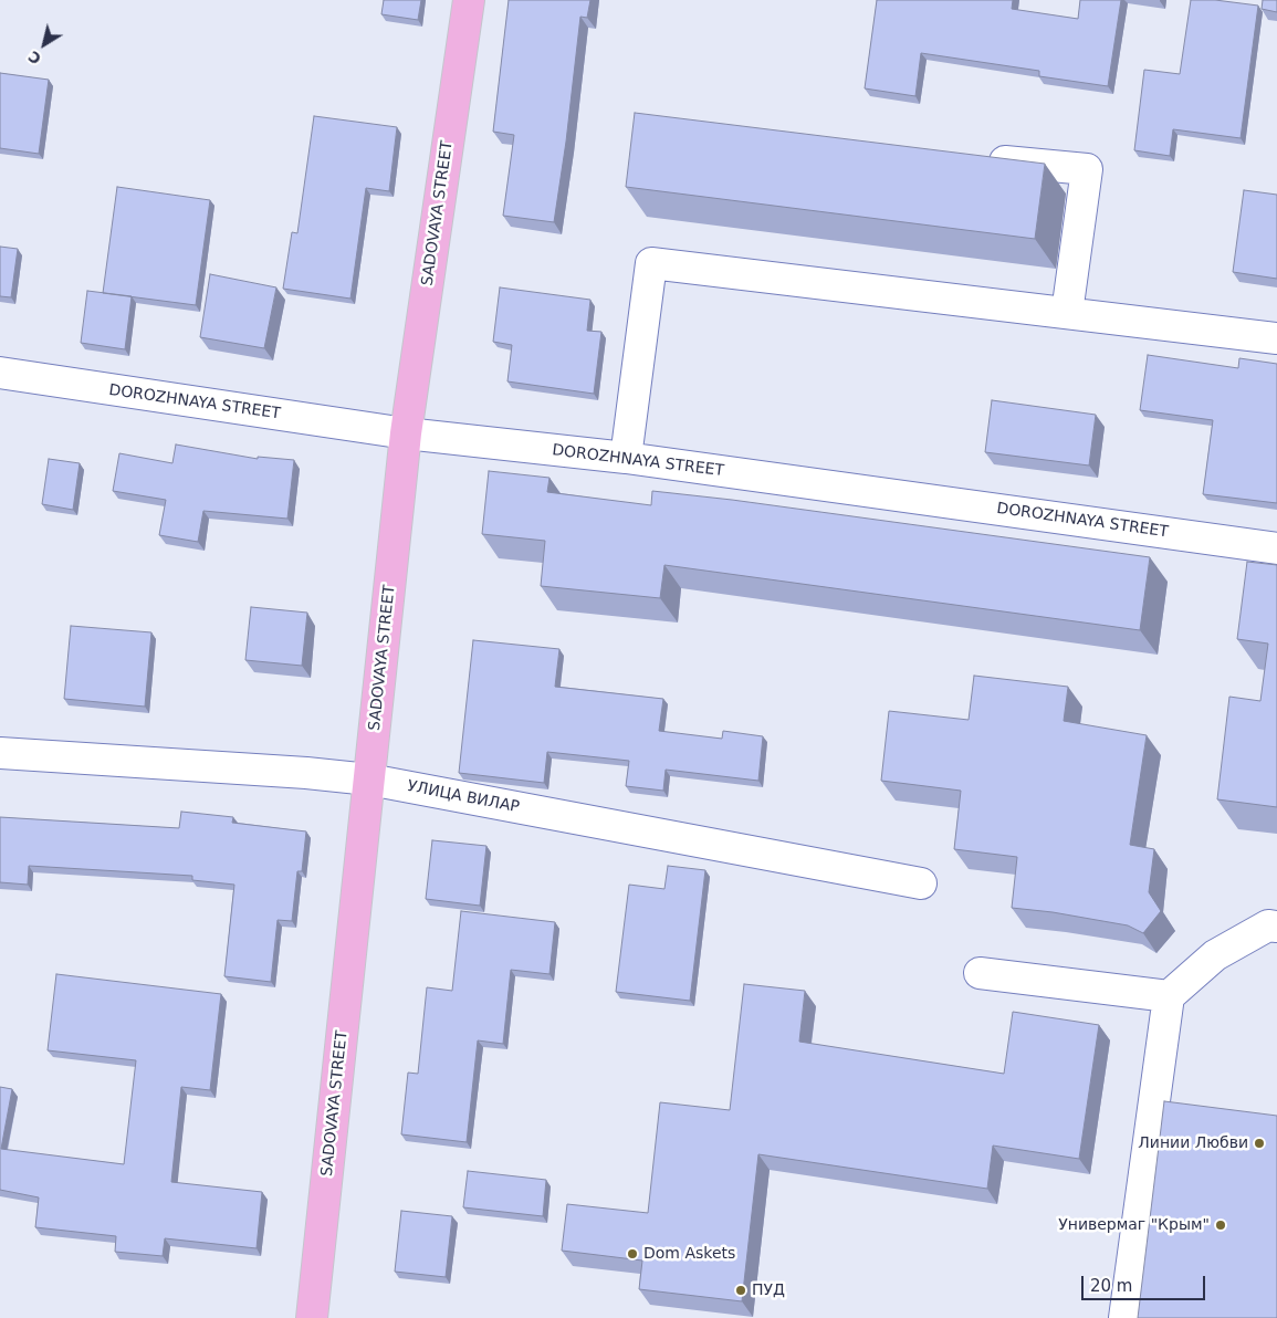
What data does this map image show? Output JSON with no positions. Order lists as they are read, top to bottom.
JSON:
{
  "streets": {
    "main road": ["SADOVAYA STREET"],
    "street": ["DOROZHNAYA STREET", "УЛИЦА ВИЛАР"]
  },
  "crossings": [
    ["SADOVAYA STREET", "DOROZHNAYA STREET"],
    ["SADOVAYA STREET", "УЛИЦА ВИЛАР"]
  ],
  "places": [
    "Линии Любви",
    "Универмаг \"Крым\"",
    "Dom Askets",
    "ПУД"
  ],
  "scale_bar": "20 m",
  "north": "bottom left"
}
